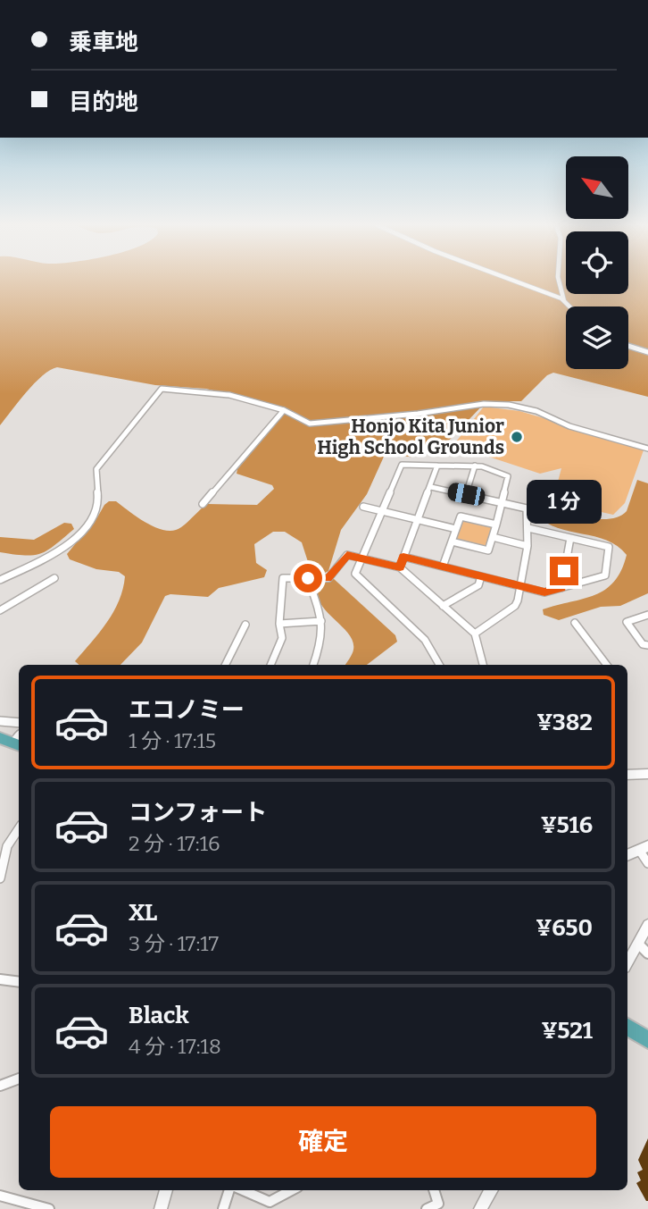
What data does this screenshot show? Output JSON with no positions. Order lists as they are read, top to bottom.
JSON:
{
  "places": ["Honjo Kita Junior High School Grounds"],
  "north": "top left",
  "page": {
    "banner": ["乗車地", "目的地"],
    "bubble": "1 分",
    "list": [
      {
        "name": "エコノミー",
        "note": "1 分 · 17:15",
        "value": "¥382"
      },
      {
        "name": "コンフォート",
        "note": "2 分 · 17:16",
        "value": "¥516"
      },
      {
        "name": "XL",
        "note": "3 分 · 17:17",
        "value": "¥650"
      },
      {
        "name": "Black",
        "note": "4 分 · 17:18",
        "value": "¥521"
      }
    ],
    "buttons": "確定"
  }
}
